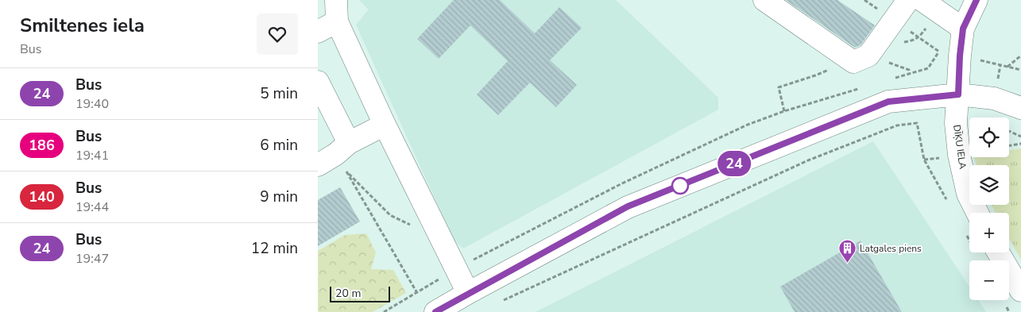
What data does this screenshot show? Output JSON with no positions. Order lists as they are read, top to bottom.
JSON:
{
  "streets": {
    "street": ["DĪĶU IELA"]
  },
  "places": {
    "building": ["Latgales piens"]
  },
  "lines": ["bus line 24"],
  "scale_bar": "20 m",
  "page": {
    "heading": ["Smiltenes iela", "Bus"],
    "on_map": "24",
    "list": [
      {
        "mark": "24",
        "name": "Bus",
        "note": "19:40",
        "value": "5 min"
      },
      {
        "mark": "186",
        "name": "Bus",
        "note": "19:41",
        "value": "6 min"
      },
      {
        "mark": "140",
        "name": "Bus",
        "note": "19:44",
        "value": "9 min"
      },
      {
        "mark": "24",
        "name": "Bus",
        "note": "19:47",
        "value": "12 min"
      }
    ],
    "map_buttons": ["+", "−"],
    "scale": "20 m"
  }
}
